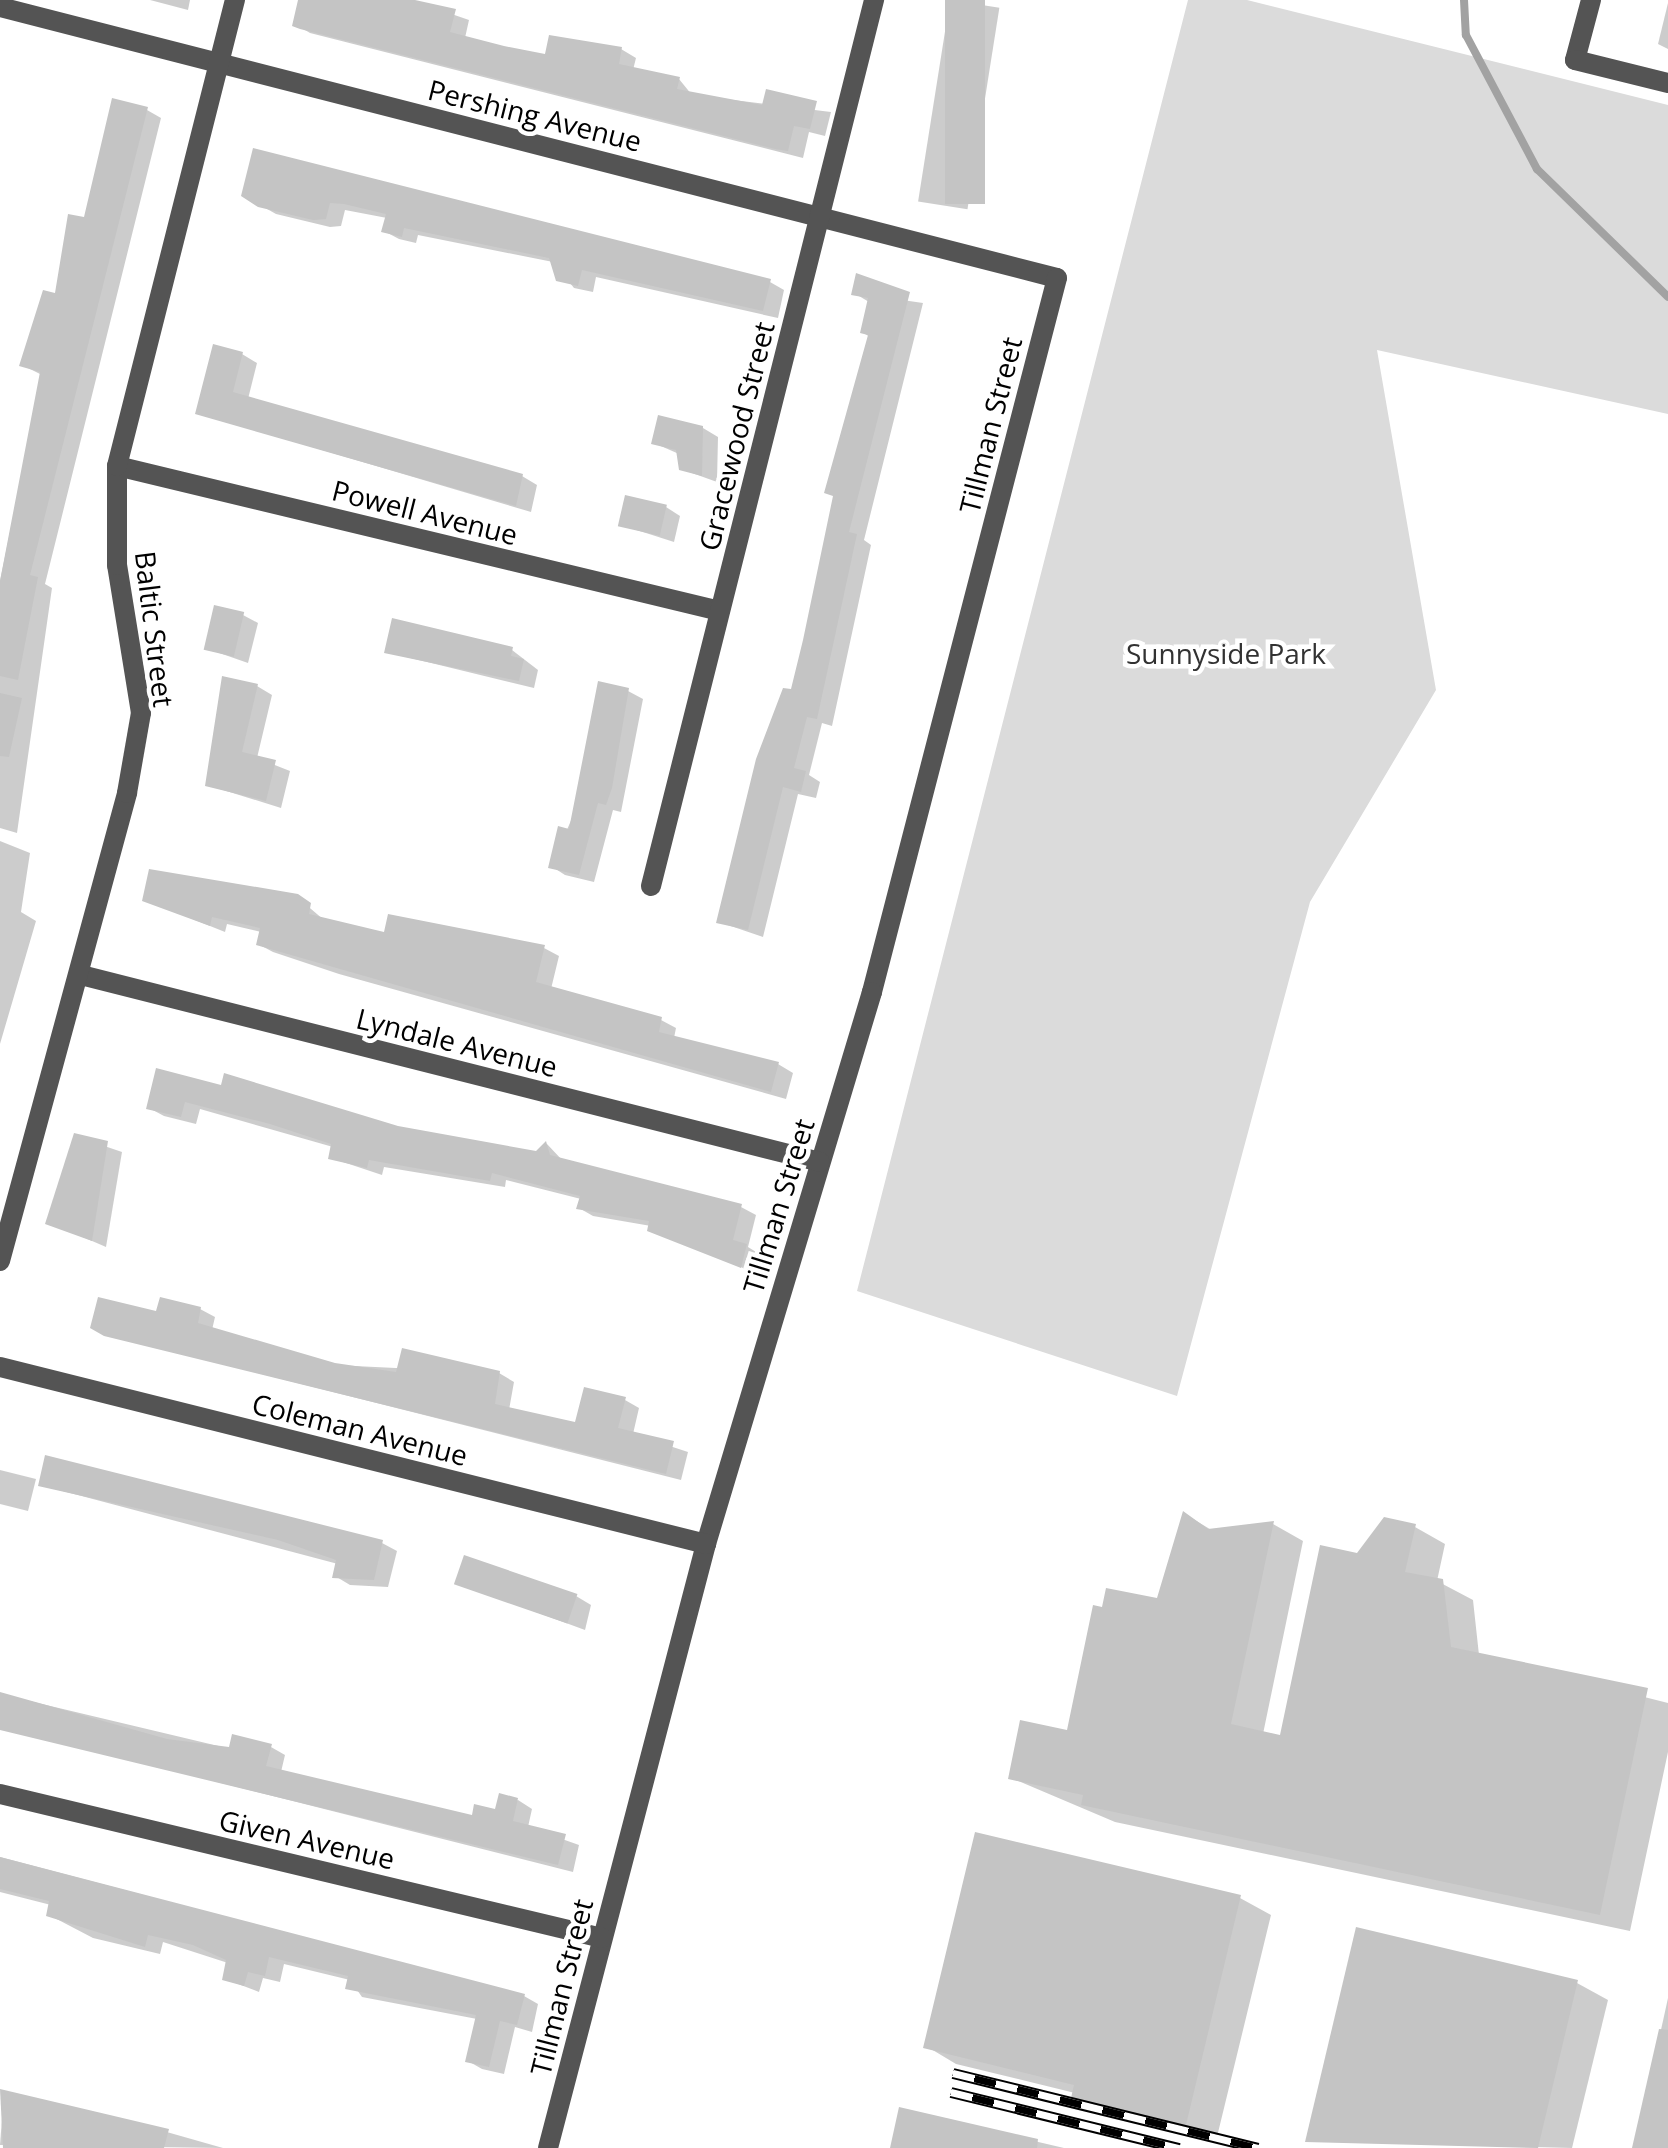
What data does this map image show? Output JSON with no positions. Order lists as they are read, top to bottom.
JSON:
{
  "streets": {
    "street": [
      "Pershing Avenue",
      "Tillman Street",
      "Gracewood Street",
      "Powell Avenue",
      "Baltic Street",
      "Lyndale Avenue",
      "Coleman Avenue",
      "Given Avenue"
    ]
  },
  "crossings": [
    ["Pershing Avenue", "Tillman Street"],
    ["Pershing Avenue", "Gracewood Street"],
    ["Pershing Avenue", "Baltic Street"],
    ["Tillman Street", "Lyndale Avenue"],
    ["Tillman Street", "Coleman Avenue"],
    ["Tillman Street", "Given Avenue"],
    ["Gracewood Street", "Powell Avenue"],
    ["Powell Avenue", "Baltic Street"],
    ["Baltic Street", "Lyndale Avenue"]
  ],
  "parks": ["Sunnyside Park"]
}
